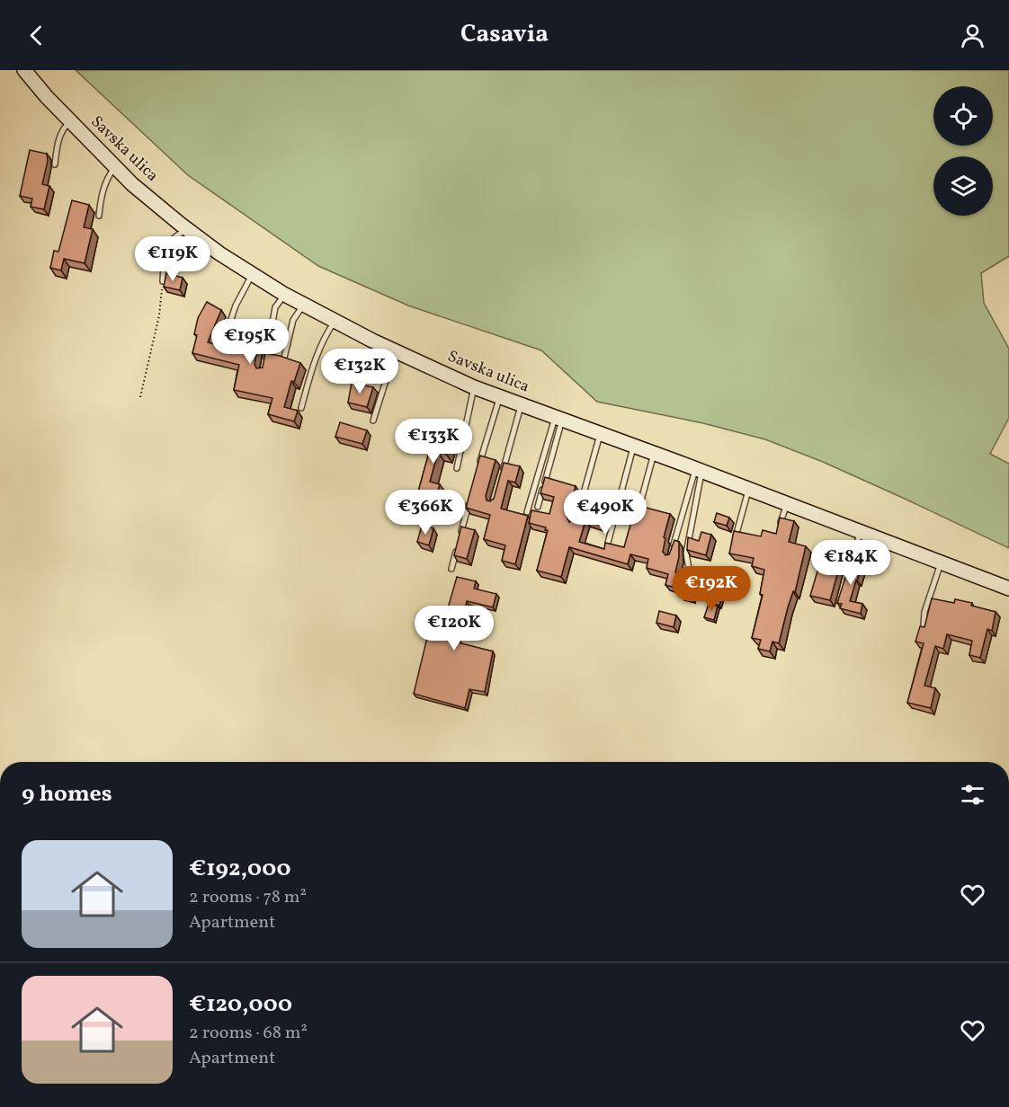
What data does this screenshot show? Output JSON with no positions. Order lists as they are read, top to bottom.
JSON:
{
  "streets": {
    "main road": ["Savska ulica"]
  },
  "page": {
    "header": "Casavia",
    "price": [
      "€119K",
      "€195K",
      "€132K",
      "€133K",
      "€366K",
      "€490K",
      "€184K",
      "€192K",
      "€120K"
    ],
    "heading": "9 homes",
    "list": [
      {
        "name": "€192,000",
        "note": "2 rooms · 78 m² · Apartment"
      },
      {
        "name": "€120,000",
        "note": "2 rooms · 68 m² · Apartment"
      }
    ]
  }
}
